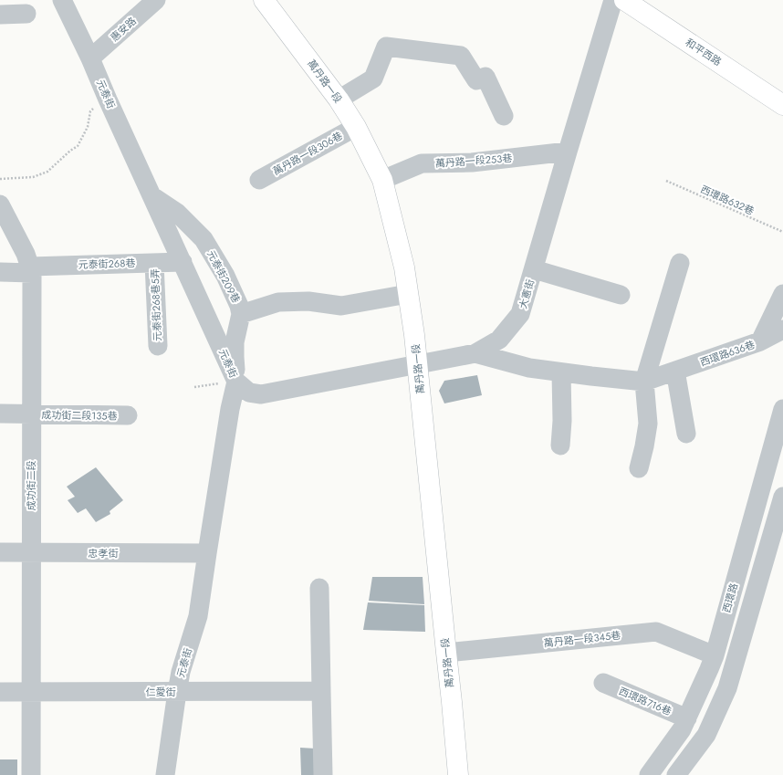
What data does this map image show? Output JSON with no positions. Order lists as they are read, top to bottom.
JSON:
{
  "streets": {
    "main road": ["和平西路", "萬丹路一段"],
    "street": [
      "惠安路",
      "元泰街",
      "萬丹路一段306巷",
      "萬丹路一段253巷",
      "元泰街268巷",
      "元泰街209巷",
      "大憲街",
      "元泰街268巷5弄",
      "西環路636巷",
      "成功街二段135巷",
      "成功街二段",
      "忠孝街",
      "西環路",
      "萬丹路一段345巷",
      "仁愛街",
      "西環路716巷"
    ],
    "path": ["西環路632巷"]
  },
  "crossings": [
    ["惠安路", "元泰街"],
    ["萬丹路一段", "萬丹路一段306巷"],
    ["萬丹路一段", "萬丹路一段253巷"],
    ["萬丹路一段", "大憲街"],
    ["萬丹路一段", "萬丹路一段345巷"],
    ["元泰街", "元泰街268巷"],
    ["元泰街", "元泰街209巷"],
    ["元泰街", "大憲街"],
    ["元泰街", "忠孝街"],
    ["元泰街", "仁愛街"],
    ["萬丹路一段253巷", "大憲街"],
    ["元泰街268巷", "元泰街268巷5弄"],
    ["元泰街268巷", "成功街二段"],
    ["元泰街209巷", "大憲街"],
    ["大憲街", "西環路636巷"],
    ["成功街二段135巷", "成功街二段"],
    ["成功街二段", "忠孝街"],
    ["成功街二段", "仁愛街"],
    ["西環路", "萬丹路一段345巷"],
    ["西環路", "西環路716巷"]
  ]
}
